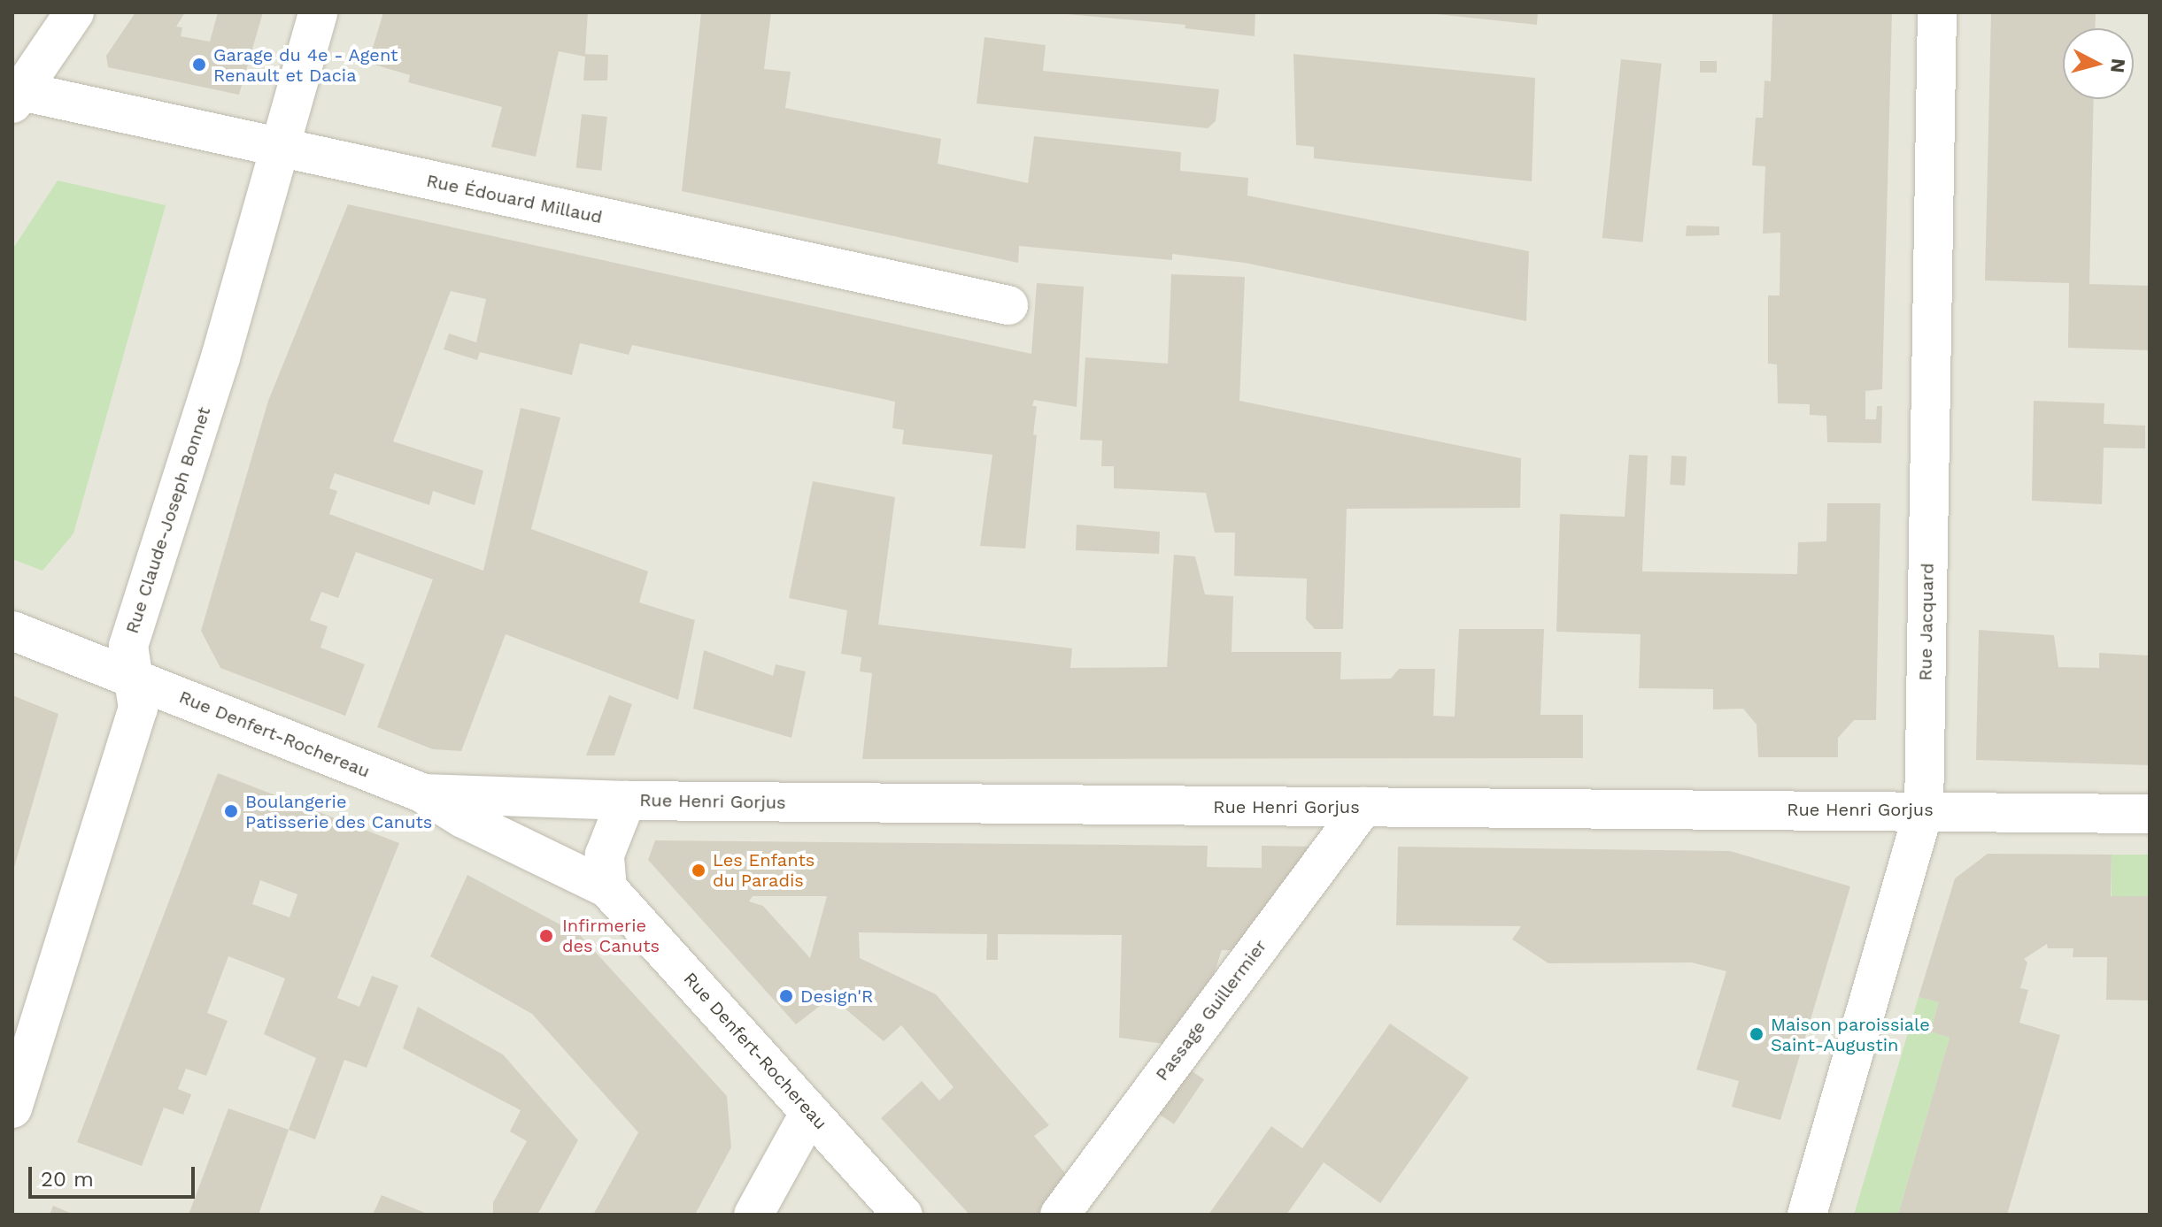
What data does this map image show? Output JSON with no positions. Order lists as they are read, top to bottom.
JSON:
{
  "streets": {
    "street": [
      "Rue Édouard Millaud",
      "Rue Claude-Joseph Bonnet",
      "Rue Jacquard",
      "Rue Denfert-Rochereau",
      "Rue Henri Gorjus",
      "Passage Guillermier"
    ]
  },
  "crossings": [
    ["Rue Édouard Millaud", "Rue Claude-Joseph Bonnet"],
    ["Rue Claude-Joseph Bonnet", "Rue Denfert-Rochereau"],
    ["Rue Jacquard", "Rue Henri Gorjus"],
    ["Rue Denfert-Rochereau", "Rue Henri Gorjus"],
    ["Rue Henri Gorjus", "Passage Guillermier"]
  ],
  "places": [
    "Garage du 4e - Agent Renault et Dacia",
    "Boulangerie Patisserie des Canuts",
    "Les Enfants du Paradis",
    "Infirmerie des Canuts",
    "Design'R",
    "Maison paroissiale Saint-Augustin"
  ],
  "scale_bar": "20 m",
  "north": "right"
}
